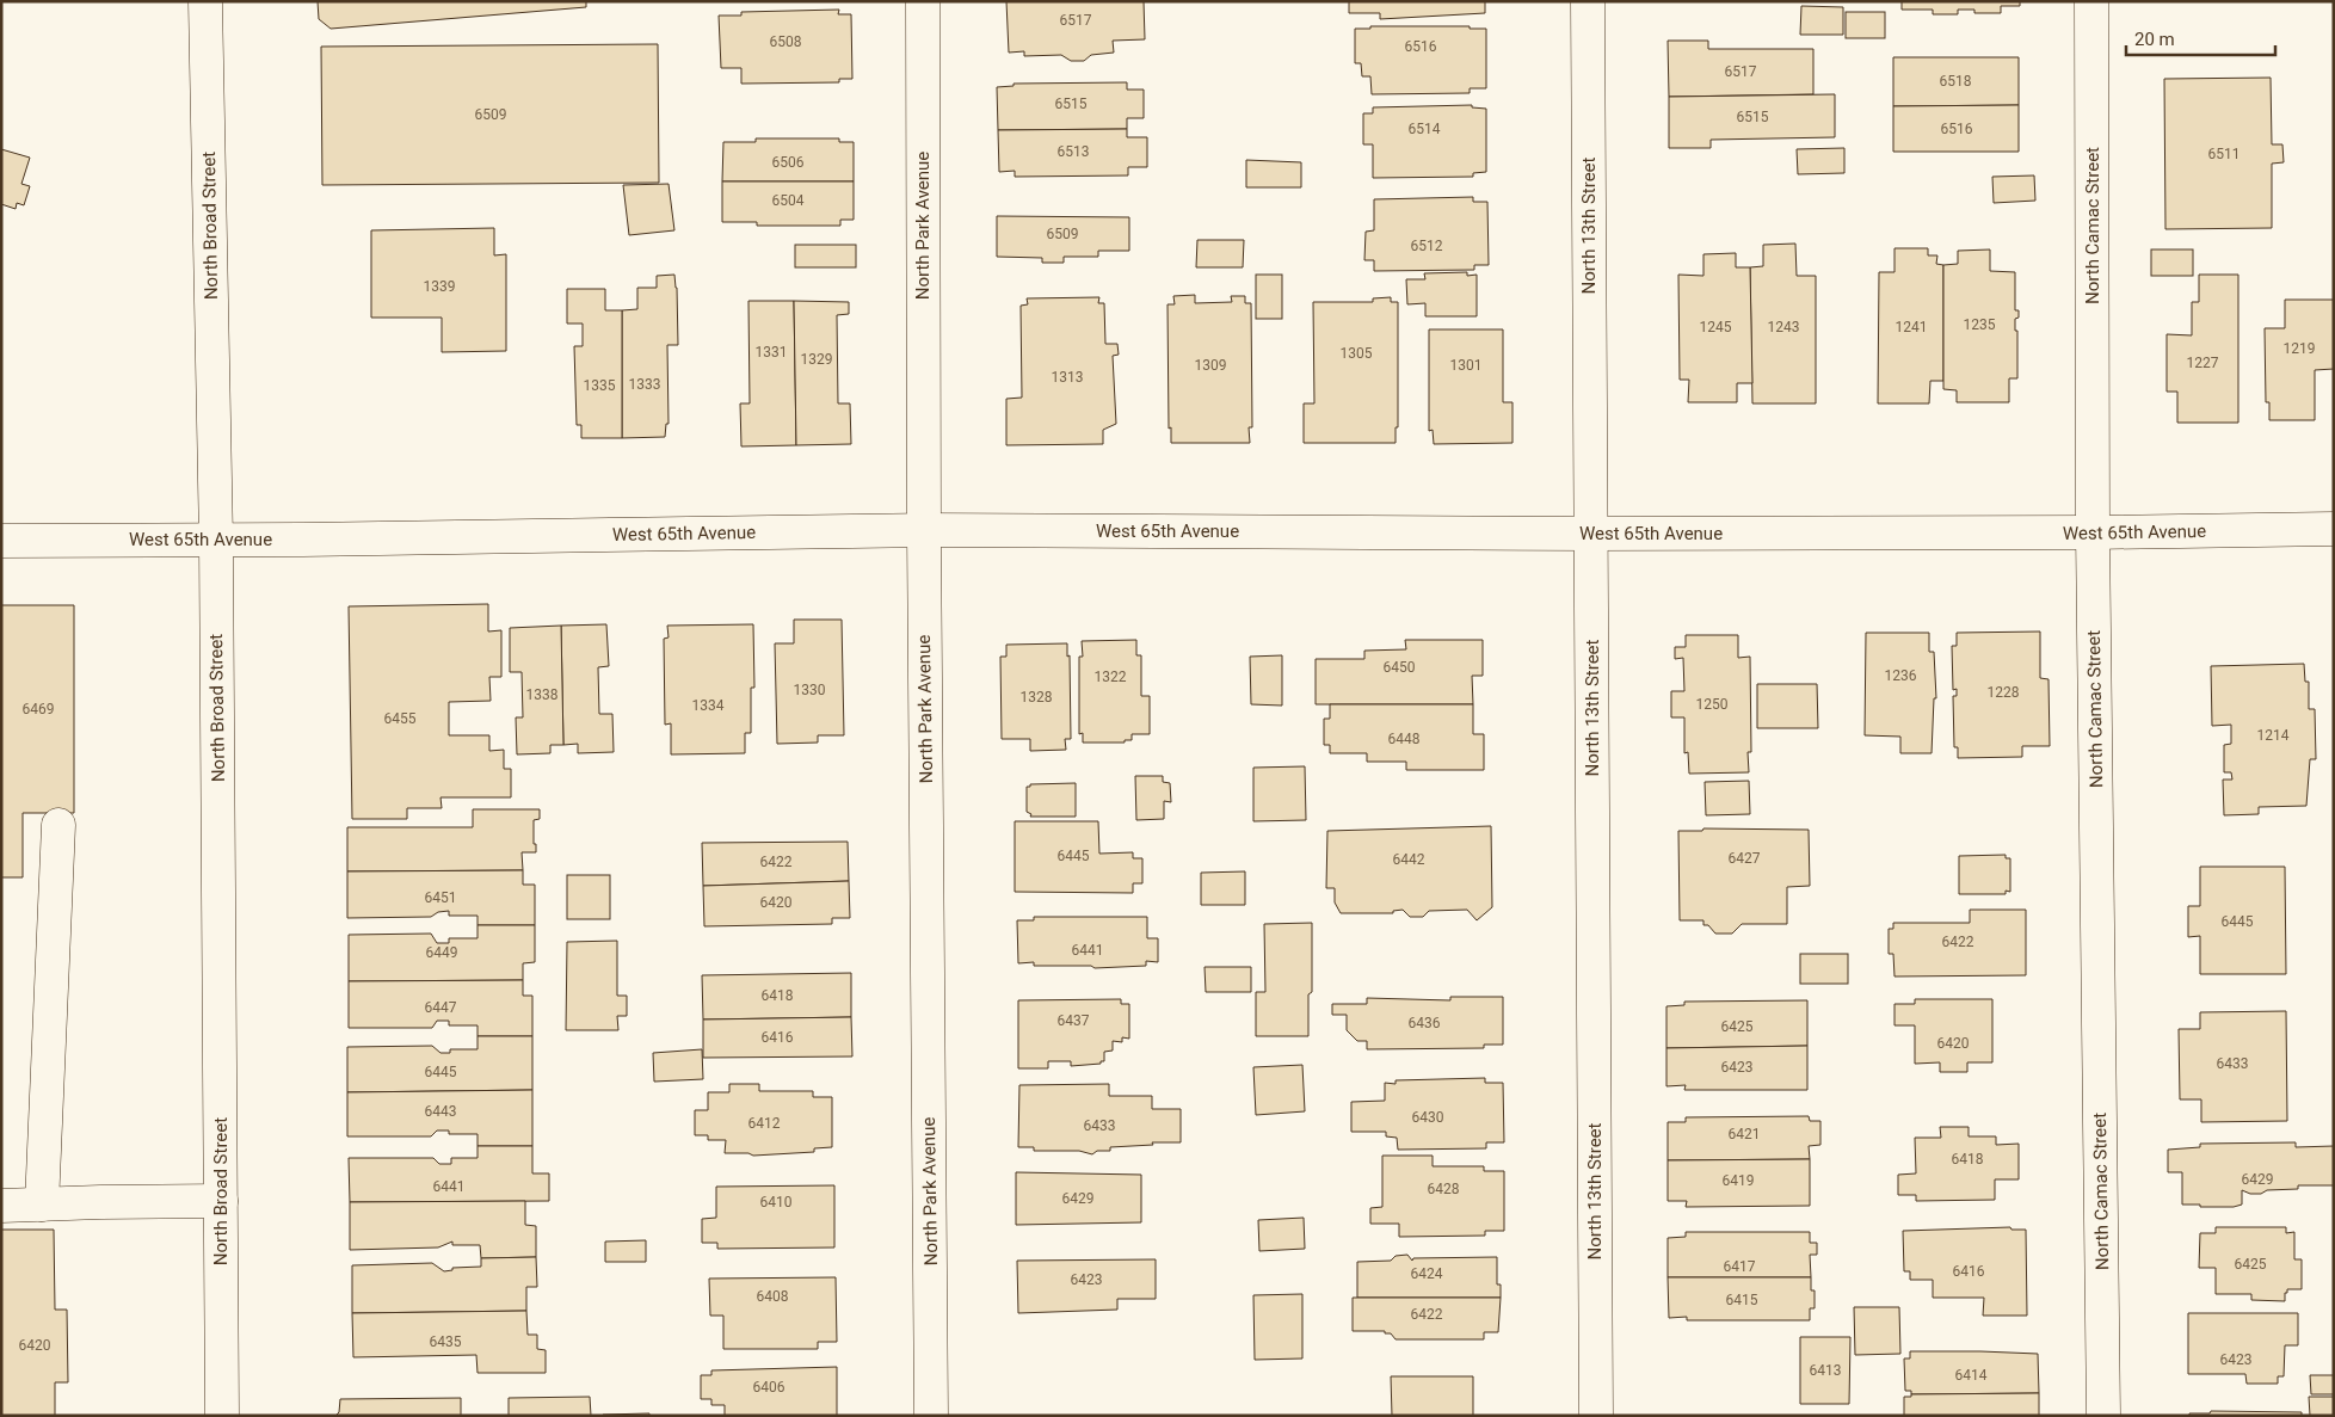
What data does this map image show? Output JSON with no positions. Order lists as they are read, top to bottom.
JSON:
{
  "streets": {
    "street": [
      "North Broad Street",
      "North Park Avenue",
      "North 13th Street",
      "North Camac Street",
      "West 65th Avenue"
    ]
  },
  "crossings": [
    ["North Broad Street", "West 65th Avenue"],
    ["North Park Avenue", "West 65th Avenue"],
    ["North 13th Street", "West 65th Avenue"],
    ["North Camac Street", "West 65th Avenue"]
  ],
  "house_numbers": [
    "6517",
    "6508",
    "6516",
    "6517",
    "6518",
    "6515",
    "6509",
    "6515",
    "6514",
    "6516",
    "6513",
    "6511",
    "6506",
    "6504",
    "6509",
    "6512",
    "1339",
    "1235",
    "1245",
    "1243",
    "1241",
    "1219",
    "1331",
    "1305",
    "1329",
    "1227",
    "1309",
    "1301",
    "1313",
    "1333",
    "1335",
    "6450",
    "1236",
    "1322",
    "1330",
    "1228",
    "1338",
    "1328",
    "1250",
    "1334",
    "6469",
    "6455",
    "1214",
    "6448",
    "6445",
    "6427",
    "6442",
    "6422",
    "6451",
    "6420",
    "6445",
    "6422",
    "6441",
    "6449",
    "6418",
    "6447",
    "6437",
    "6436",
    "6425",
    "6416",
    "6420",
    "6433",
    "6423",
    "6445",
    "6443",
    "6430",
    "6412",
    "6433",
    "6421",
    "6418",
    "6429",
    "6419",
    "6441",
    "6428",
    "6429",
    "6410",
    "6425",
    "6417",
    "6416",
    "6424",
    "6423",
    "6408",
    "6415",
    "6422",
    "6435",
    "6420",
    "6423",
    "6413",
    "6414",
    "6406"
  ],
  "scale_bar": "20 m"
}
